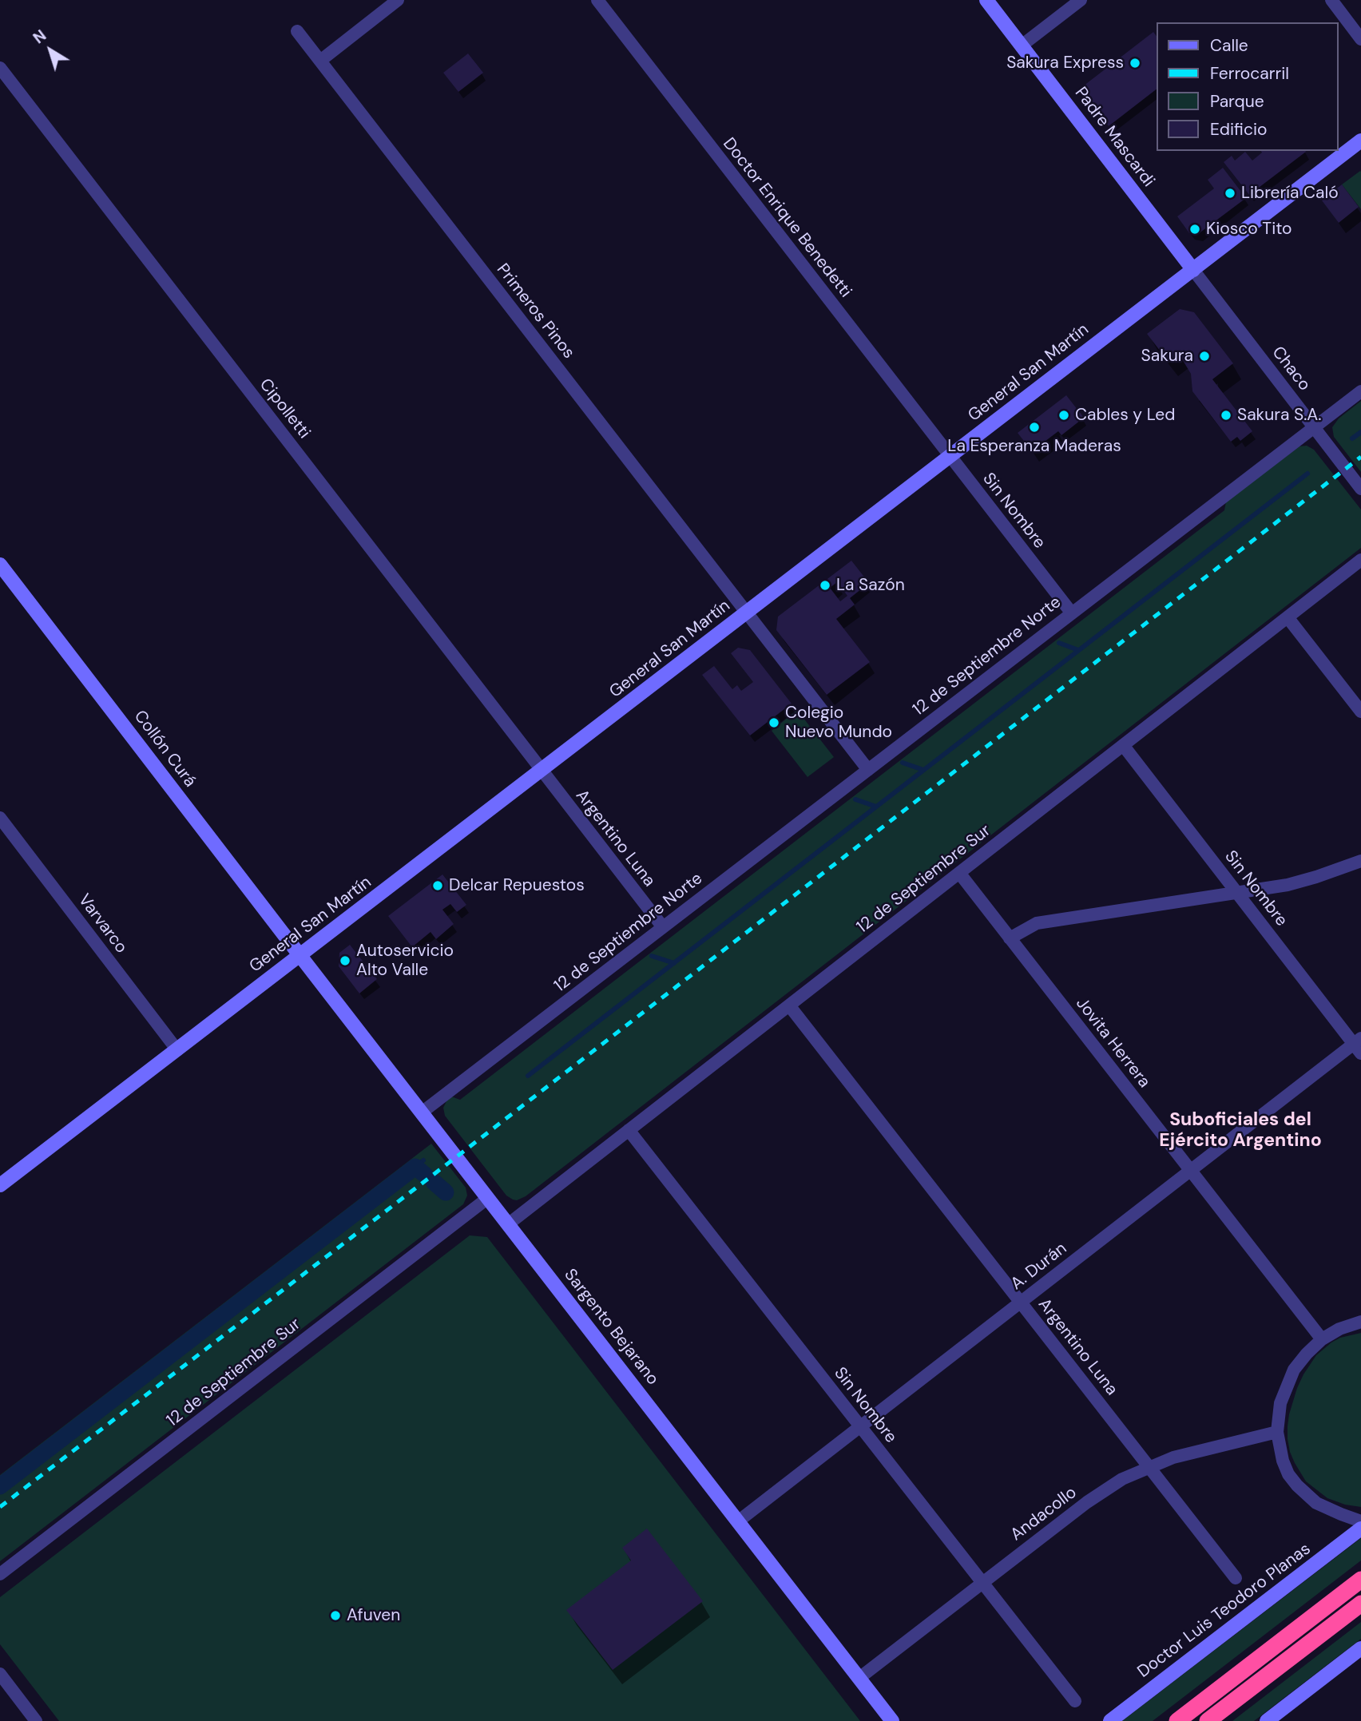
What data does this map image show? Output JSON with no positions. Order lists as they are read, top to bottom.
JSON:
{
  "streets": {
    "main road": [
      "Padre Mascardi",
      "General San Martín",
      "Collón Curá",
      "Sargento Bejarano",
      "Doctor Luis Teodoro Planas"
    ],
    "street": [
      "Doctor Enrique Benedetti",
      "Primeros Pinos",
      "Chaco",
      "Cipolletti",
      "Sin Nombre",
      "12 de Septiembre Norte",
      "Argentino Luna",
      "12 de Septiembre Sur",
      "Varvarco",
      "Jovita Herrera",
      "A. Durán",
      "Andacollo"
    ]
  },
  "crossings": [
    ["Padre Mascardi", "Chaco"],
    ["Padre Mascardi", "General San Martín"],
    ["Doctor Enrique Benedetti", "General San Martín"],
    ["Doctor Enrique Benedetti", "Sin Nombre"],
    ["Primeros Pinos", "General San Martín"],
    ["Chaco", "General San Martín"],
    ["Chaco", "12 de Septiembre Norte"],
    ["General San Martín", "Cipolletti"],
    ["General San Martín", "Sin Nombre"],
    ["General San Martín", "Collón Curá"],
    ["General San Martín", "Argentino Luna"],
    ["General San Martín", "Varvarco"],
    ["General San Martín", "Sargento Bejarano"],
    ["Cipolletti", "Argentino Luna"],
    ["Sin Nombre", "12 de Septiembre Norte"],
    ["Sin Nombre", "12 de Septiembre Sur"],
    ["Sin Nombre", "A. Durán"],
    ["Sin Nombre", "Andacollo"],
    ["12 de Septiembre Norte", "Argentino Luna"],
    ["12 de Septiembre Norte", "Sargento Bejarano"],
    ["Collón Curá", "Sargento Bejarano"],
    ["Argentino Luna", "12 de Septiembre Sur"],
    ["Argentino Luna", "A. Durán"],
    ["Argentino Luna", "Andacollo"],
    ["12 de Septiembre Sur", "Jovita Herrera"],
    ["12 de Septiembre Sur", "Sargento Bejarano"],
    ["Jovita Herrera", "A. Durán"],
    ["A. Durán", "Sargento Bejarano"],
    ["Sargento Bejarano", "Andacollo"]
  ],
  "districts": ["Suboficiales del Ejército Argentino"],
  "places": [
    "Sakura Express",
    "Librería Caló",
    "Kiosco Tito",
    "Sakura",
    "Cables y Led",
    "Sakura S.A.",
    "La Esperanza Maderas",
    "La Sazón",
    "Colegio Nuevo Mundo",
    "Delcar Repuestos",
    "Autoservicio Alto Valle",
    "Afuven"
  ],
  "legend": [
    "Calle",
    "Ferrocarril",
    "Parque",
    "Edificio"
  ],
  "north": "top left"
}
